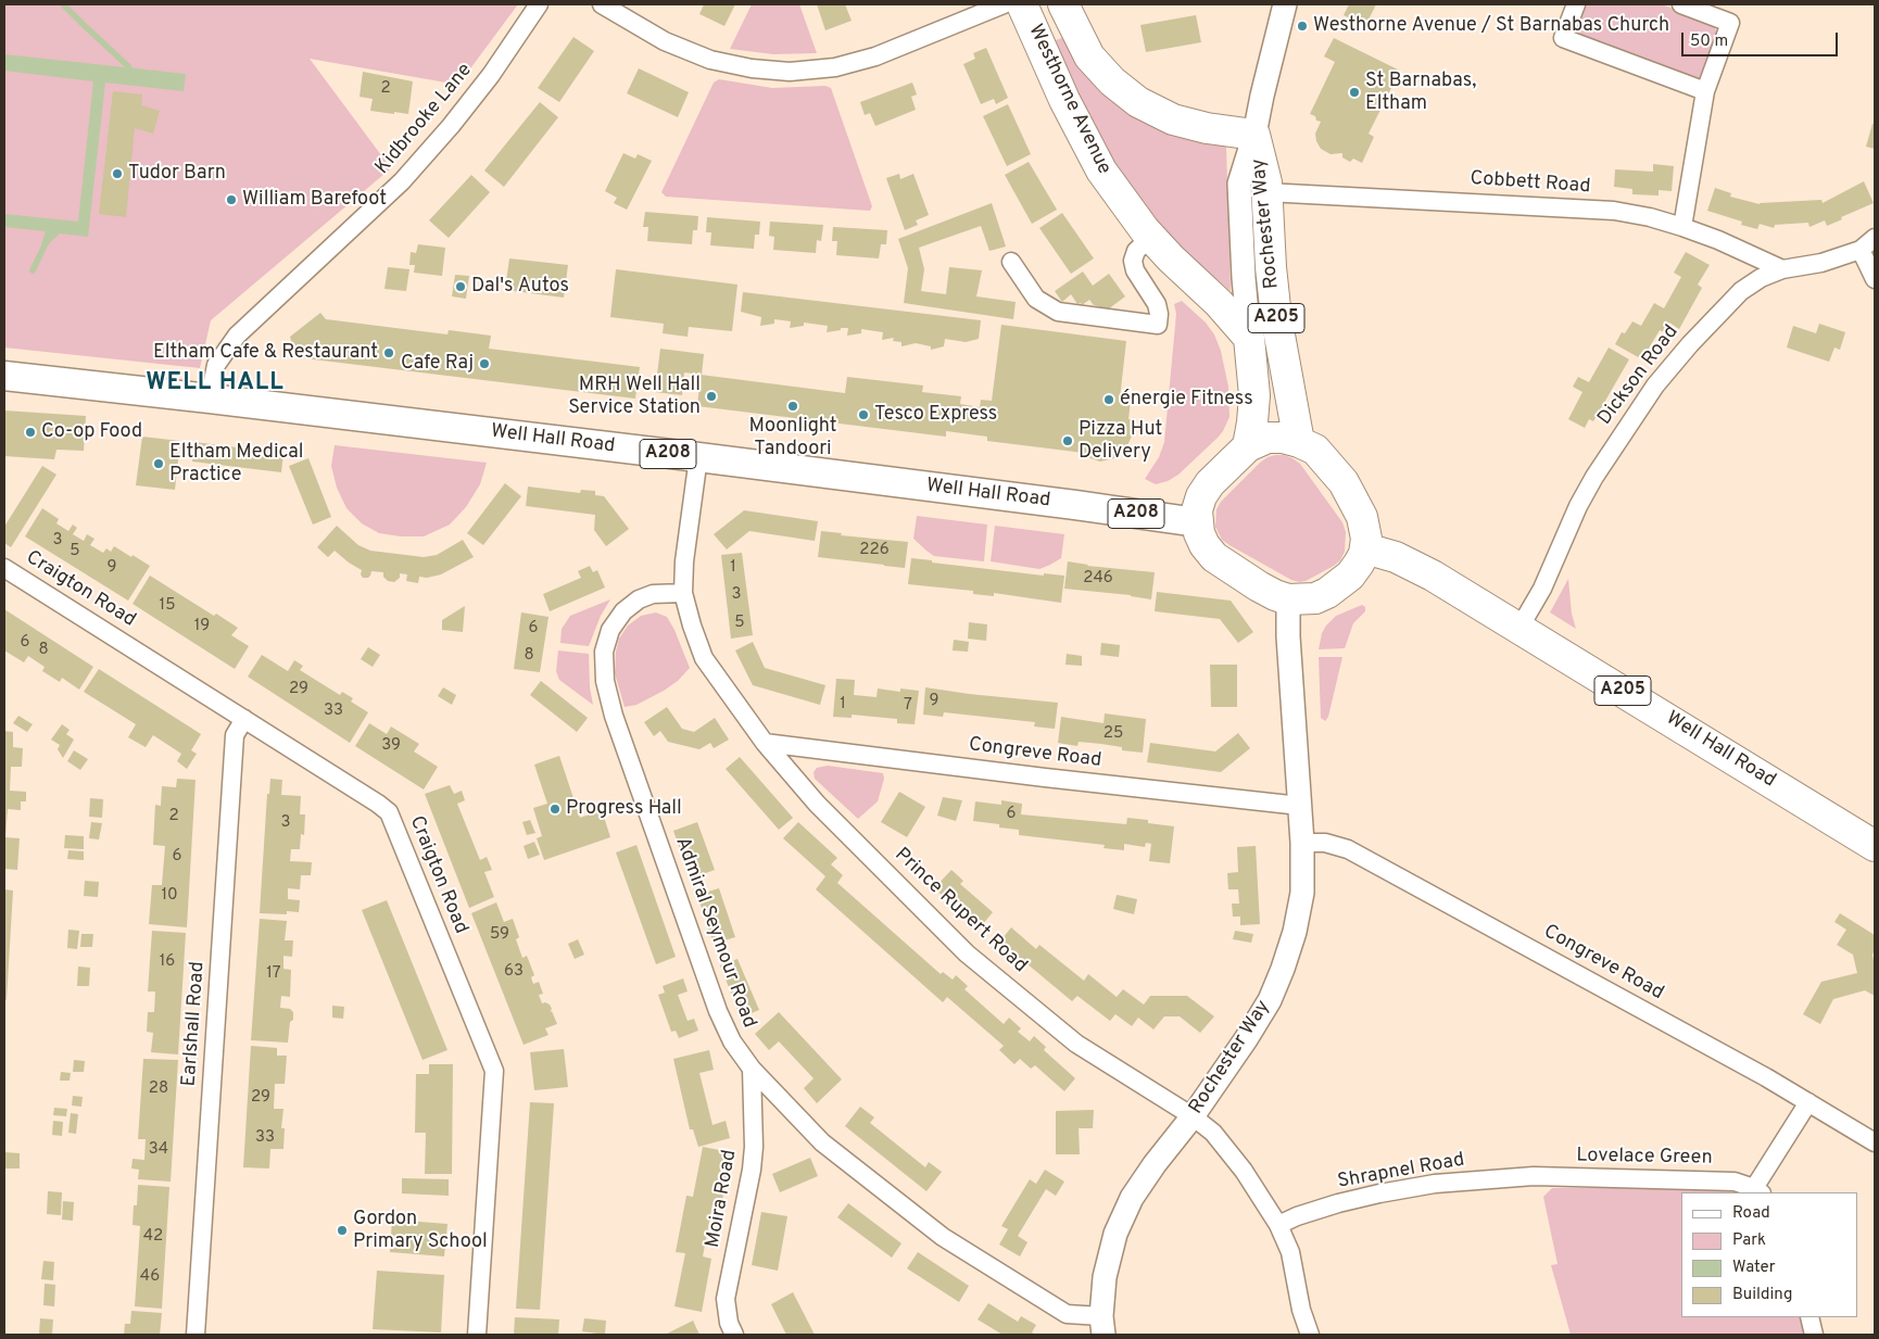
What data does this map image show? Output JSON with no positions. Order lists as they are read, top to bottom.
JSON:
{
  "streets": {
    "highway": [
      "Westhorne Avenue",
      "Rochester Way",
      "A205",
      "Well Hall Road"
    ],
    "main road": ["A208"],
    "street": [
      "Kidbrooke Lane",
      "Cobbett Road",
      "Dickson Road",
      "Craigton Road",
      "Congreve Road",
      "Prince Rupert Road",
      "Admiral Seymour Road",
      "Earlshall Road",
      "Lovelace Green",
      "Shrapnel Road",
      "Moira Road"
    ]
  },
  "crossings": [
    ["Westhorne Avenue", "Rochester Way"],
    ["Kidbrooke Lane", "Well Hall Road"],
    ["Cobbett Road", "Rochester Way"],
    ["Cobbett Road", "Dickson Road"],
    ["Rochester Way", "Well Hall Road"],
    ["Rochester Way", "Congreve Road"],
    ["Rochester Way", "Prince Rupert Road"],
    ["Rochester Way", "Admiral Seymour Road"],
    ["Dickson Road", "Well Hall Road"],
    ["Well Hall Road", "Prince Rupert Road"],
    ["Craigton Road", "Earlshall Road"],
    ["Congreve Road", "Prince Rupert Road"],
    ["Congreve Road", "Lovelace Green"],
    ["Prince Rupert Road", "Admiral Seymour Road"],
    ["Prince Rupert Road", "Shrapnel Road"],
    ["Admiral Seymour Road", "Moira Road"],
    ["Lovelace Green", "Shrapnel Road"]
  ],
  "districts": ["WELL HALL"],
  "places": [
    "Westhorne Avenue / St Barnabas Church",
    "St Barnabas, Eltham",
    "Tudor Barn",
    "William Barefoot",
    "Dal's Autos",
    "Eltham Cafe & Restaurant",
    "Cafe Raj",
    "MRH Well Hall Service Station",
    "énergie Fitness",
    "Moonlight Tandoori",
    "Tesco Express",
    "Co-op Food",
    "Pizza Hut Delivery",
    "Eltham Medical Practice",
    "Progress Hall",
    "Gordon Primary School"
  ],
  "house_numbers": [
    "2",
    "3",
    "226",
    "5",
    "9",
    "1",
    "246",
    "3",
    "15",
    "5",
    "19",
    "6",
    "6",
    "8",
    "8",
    "29",
    "9",
    "1",
    "7",
    "33",
    "25",
    "39",
    "6",
    "2",
    "3",
    "6",
    "10",
    "59",
    "16",
    "63",
    "17",
    "28",
    "29",
    "33",
    "34",
    "42",
    "46"
  ],
  "legend": [
    "Road",
    "Park",
    "Water",
    "Building"
  ],
  "scale_bar": "50 m"
}
